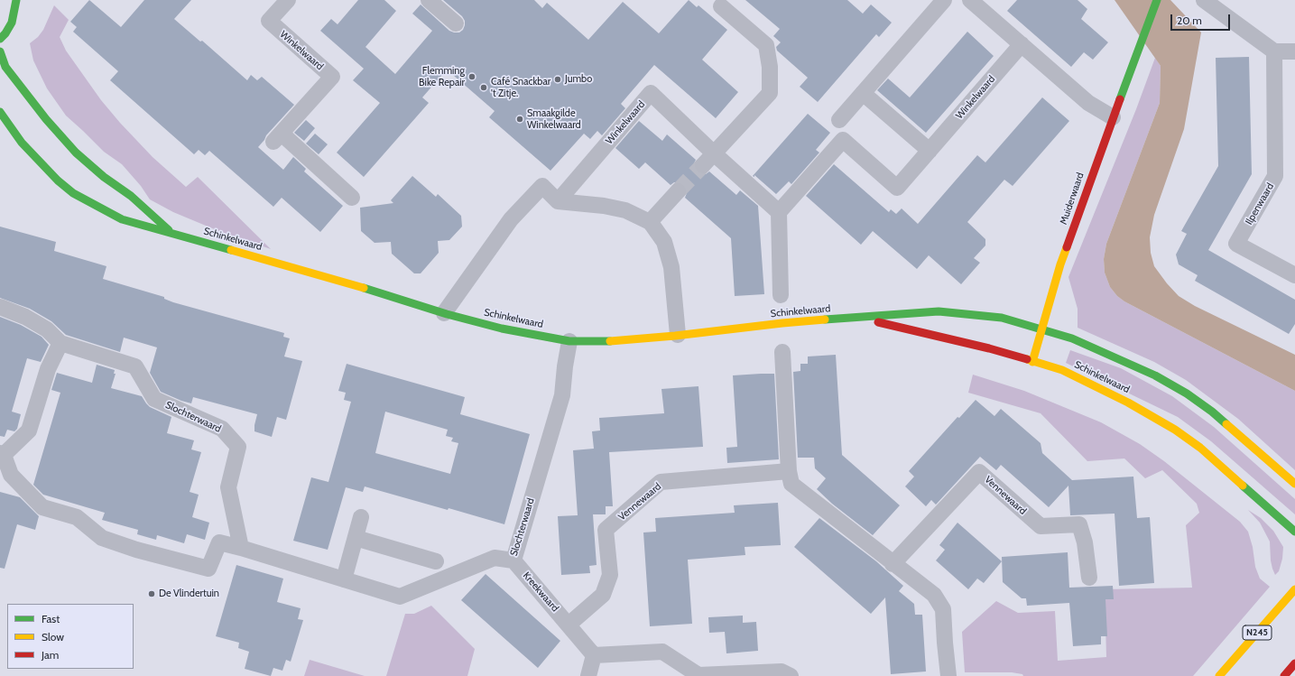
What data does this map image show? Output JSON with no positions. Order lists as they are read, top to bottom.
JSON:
{
  "streets": {
    "main road": ["Muiderwaard", "Schinkelwaard", "N245"],
    "street": [
      "Winkelwaard",
      "Ilpenwaard",
      "Slochterwaard",
      "Vennewaard",
      "Kreekwaard"
    ]
  },
  "crossings": [
    ["Muiderwaard", "Schinkelwaard"],
    ["Schinkelwaard", "Slochterwaard"],
    ["Slochterwaard", "Kreekwaard"],
    ["Vennewaard", "Kreekwaard"]
  ],
  "places": [
    "Flemming Bike Repair",
    "Jumbo",
    "Café Snackbar 't Zitje.",
    "Smaakgilde Winkelwaard",
    "De Vlindertuin"
  ],
  "legend": ["Fast", "Slow", "Jam"],
  "scale_bar": "20 m"
}
